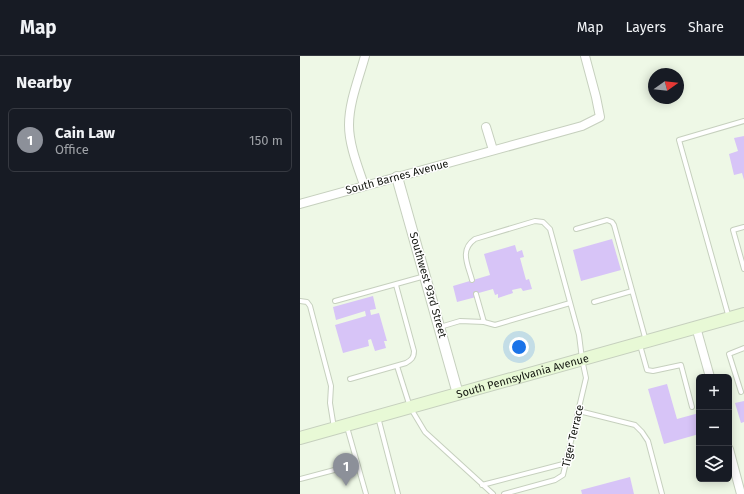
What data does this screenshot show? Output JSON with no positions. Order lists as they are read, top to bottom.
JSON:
{
  "streets": {
    "main road": ["South Pennsylvania Avenue"],
    "street": ["South Barnes Avenue", "Southwest 93rd Street"],
    "lane": ["Tiger Terrace"]
  },
  "crossings": [
    ["South Barnes Avenue", "Southwest 93rd Street"],
    ["Southwest 93rd Street", "South Pennsylvania Avenue"],
    ["South Pennsylvania Avenue", "Tiger Terrace"]
  ],
  "north": "right",
  "page": {
    "header": "Map",
    "nav": ["Map", "Layers", "Share"],
    "heading": "Nearby",
    "list": [
      {
        "mark": "1",
        "name": "Cain Law",
        "note": "Office",
        "value": "150 m"
      }
    ],
    "map_buttons": ["+", "−"],
    "pins": "1"
  }
}
